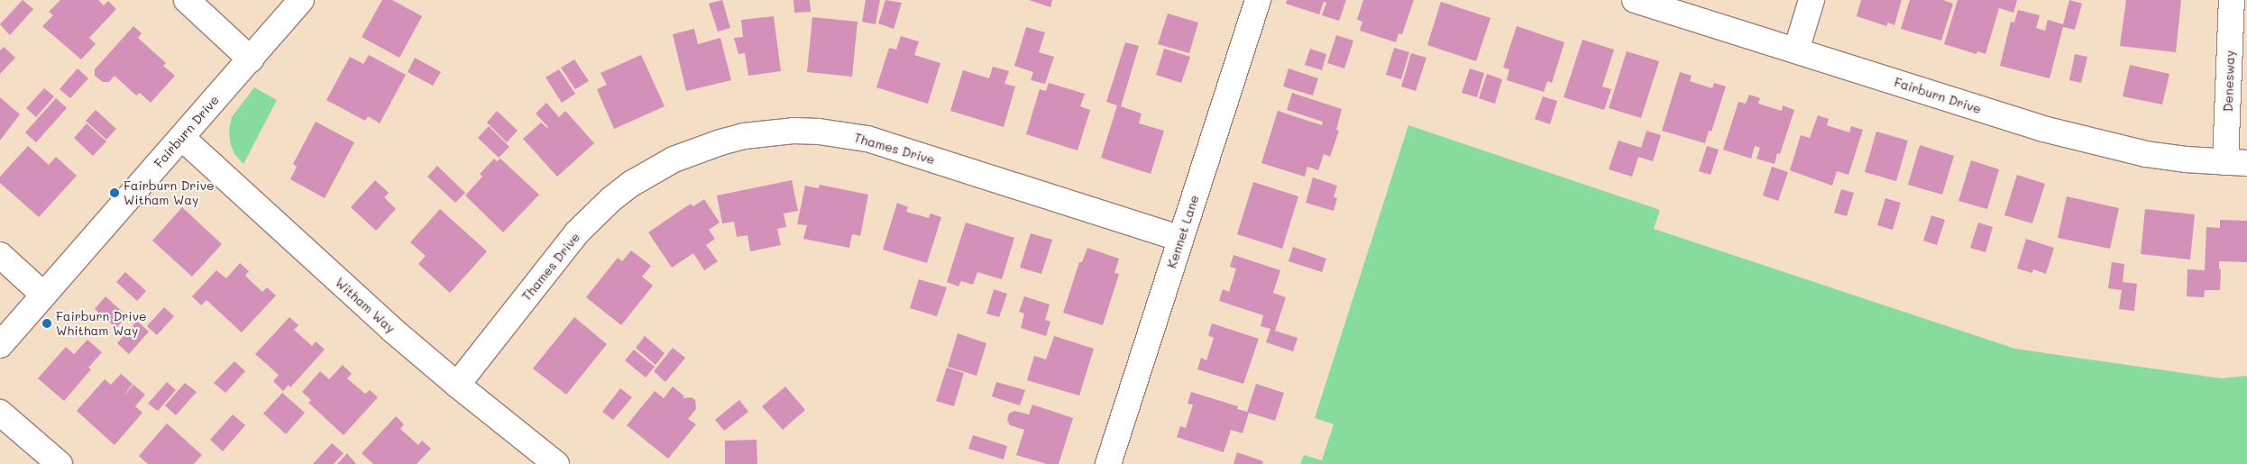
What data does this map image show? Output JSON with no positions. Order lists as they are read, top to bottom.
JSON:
{
  "streets": {
    "street": [
      "Denesway",
      "Fairburn Drive",
      "Thames Drive",
      "Kennet Lane",
      "Witham Way"
    ]
  },
  "crossings": [
    ["Denesway", "Fairburn Drive"],
    ["Fairburn Drive", "Witham Way"],
    ["Thames Drive", "Kennet Lane"],
    ["Thames Drive", "Witham Way"]
  ],
  "places": ["Fairburn Drive Witham Way", "Fairburn Drive Whitham Way"]
}
